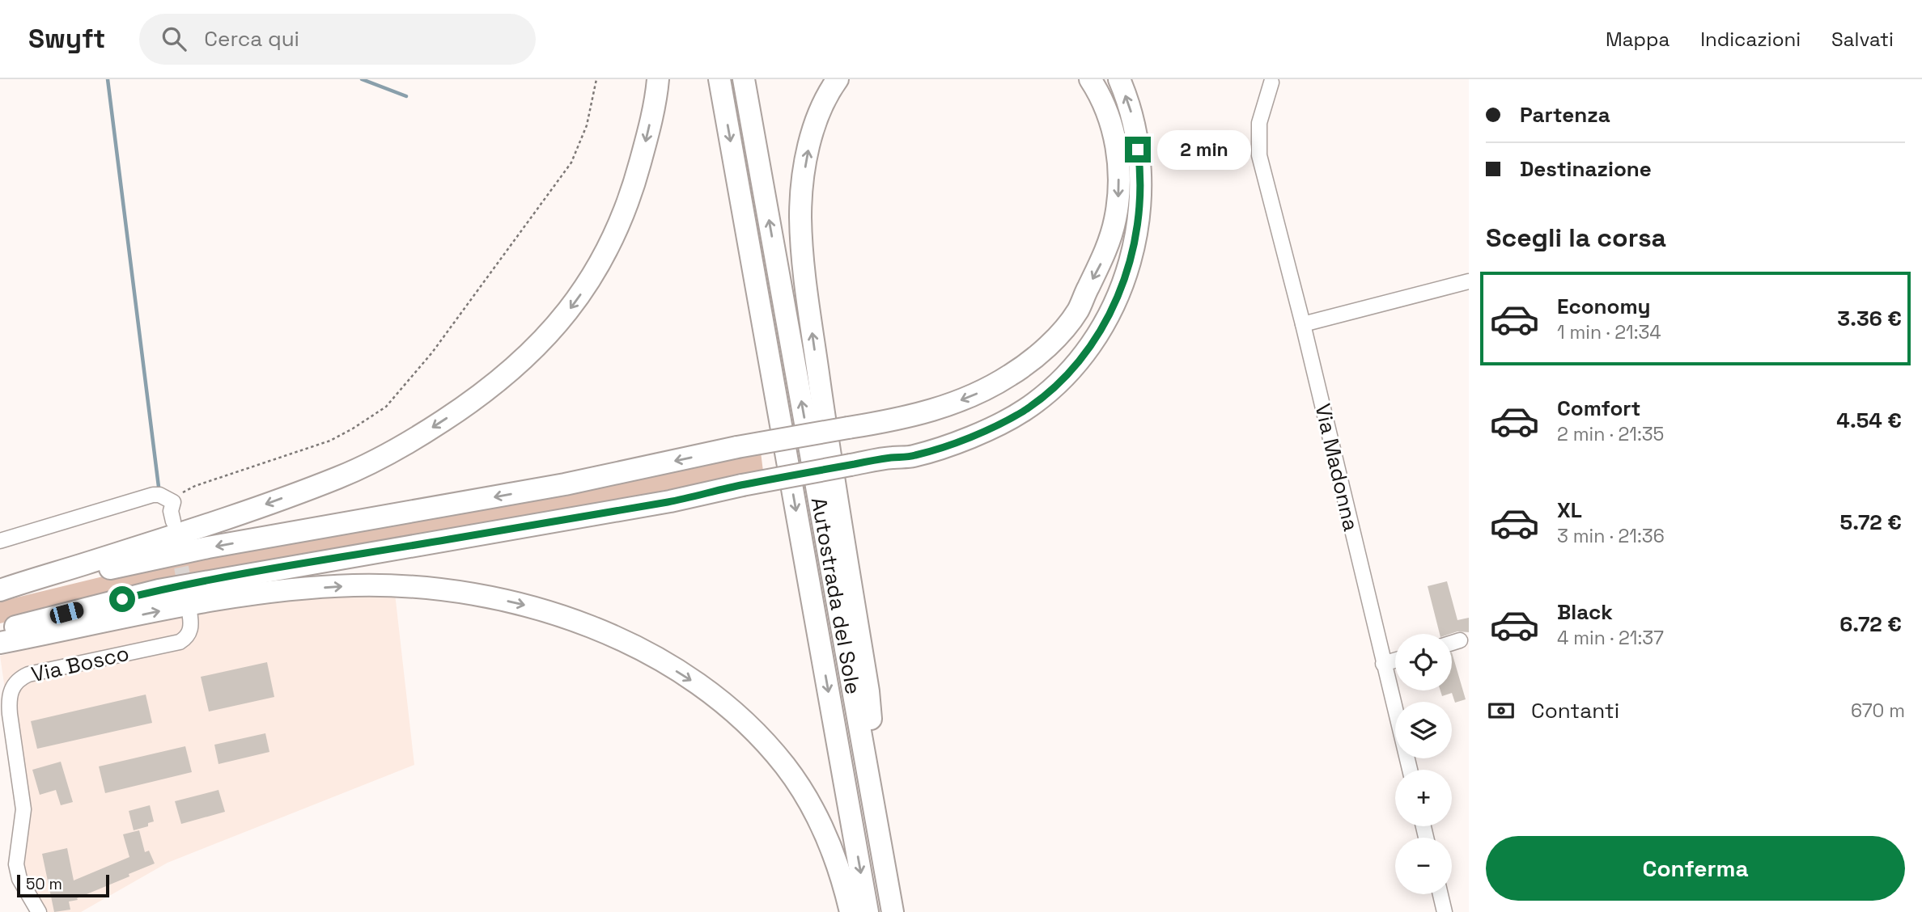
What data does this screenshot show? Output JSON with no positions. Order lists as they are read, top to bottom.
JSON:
{
  "streets": {
    "highway": ["Autostrada del Sole"],
    "street": ["Via Madonna", "Via Bosco"]
  },
  "scale_bar": "50 m",
  "page": {
    "header": "Swyft",
    "search": "Cerca qui",
    "nav": ["Mappa", "Indicazioni", "Salvati"],
    "banner": ["Partenza", "Destinazione"],
    "bubble": "2 min",
    "heading": "Scegli la corsa",
    "list": [
      {
        "name": "Economy",
        "note": "1 min · 21:34",
        "value": "3.36 €"
      },
      {
        "name": "Comfort",
        "note": "2 min · 21:35",
        "value": "4.54 €"
      },
      {
        "name": "XL",
        "note": "3 min · 21:36",
        "value": "5.72 €"
      },
      {
        "name": "Black",
        "note": "4 min · 21:37",
        "value": "6.72 €"
      }
    ],
    "map_buttons": ["+", "−"],
    "pay": ["Contanti", "670 m"],
    "buttons": "Conferma",
    "scale": "50 m"
  }
}
